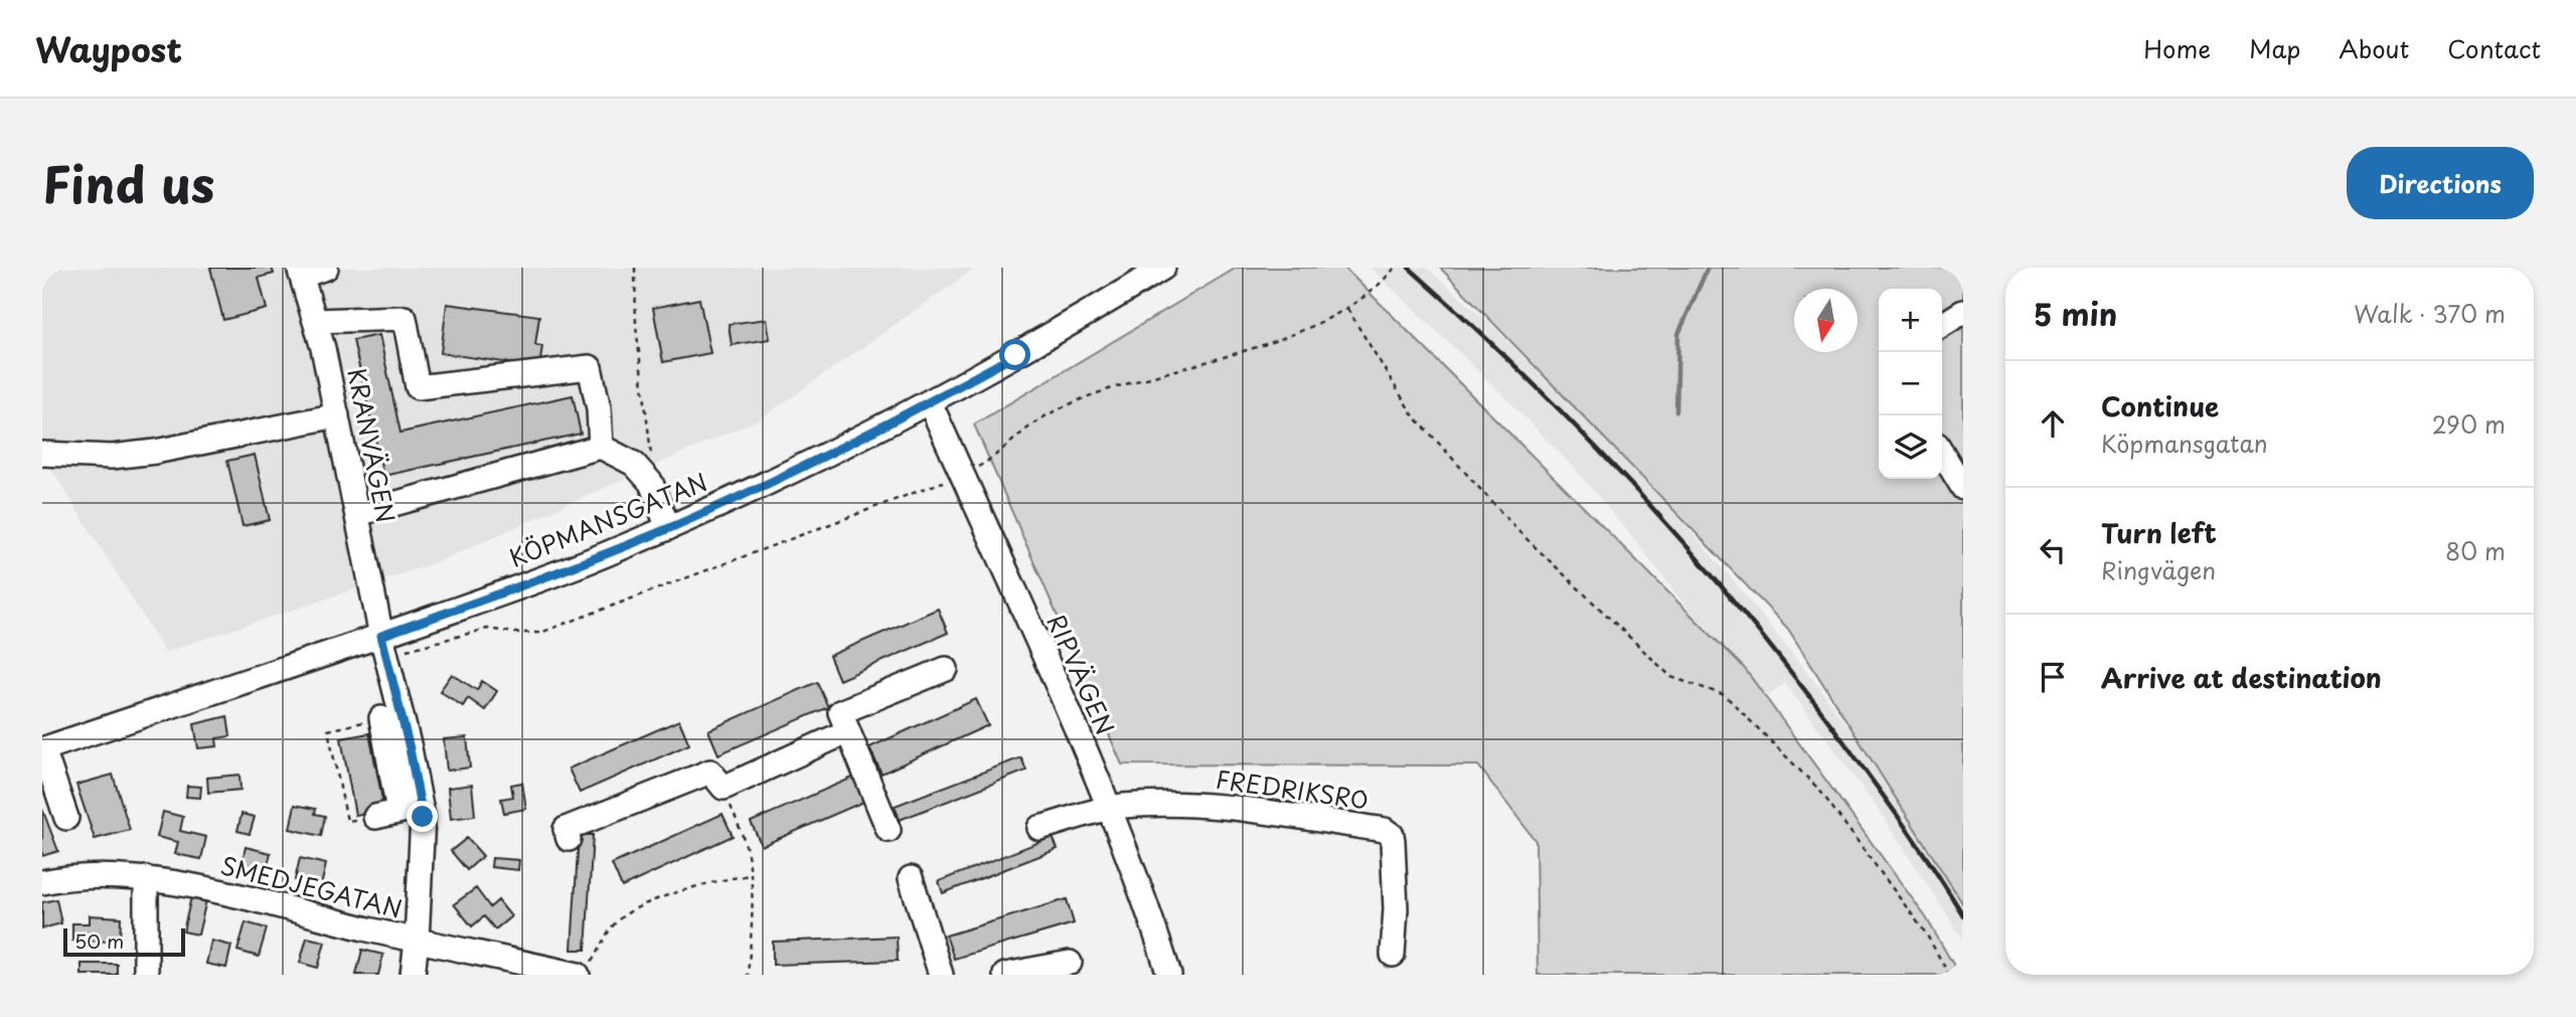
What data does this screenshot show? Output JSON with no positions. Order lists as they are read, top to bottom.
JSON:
{
  "streets": {
    "street": [
      "KRANVÄGEN",
      "KÖPMANSGATAN",
      "RIPVÄGEN",
      "FREDRIKSRO",
      "SMEDJEGATAN"
    ]
  },
  "crossings": [
    ["KRANVÄGEN", "KÖPMANSGATAN"],
    ["KÖPMANSGATAN", "RIPVÄGEN"],
    ["RIPVÄGEN", "FREDRIKSRO"]
  ],
  "scale_bar": "50 m",
  "north": "bottom",
  "page": {
    "header": "Waypost",
    "nav": [
      "Home",
      "Map",
      "About",
      "Contact"
    ],
    "title": "Find us",
    "buttons": "Directions",
    "heading": ["5 min", "Walk · 370 m"],
    "map_buttons": ["+", "−"],
    "list": [
      ["Continue", "Köpmansgatan", "290 m"],
      ["Turn left", "Ringvägen", "80 m"],
      "Arrive at destination"
    ],
    "scale": "50 m"
  }
}
